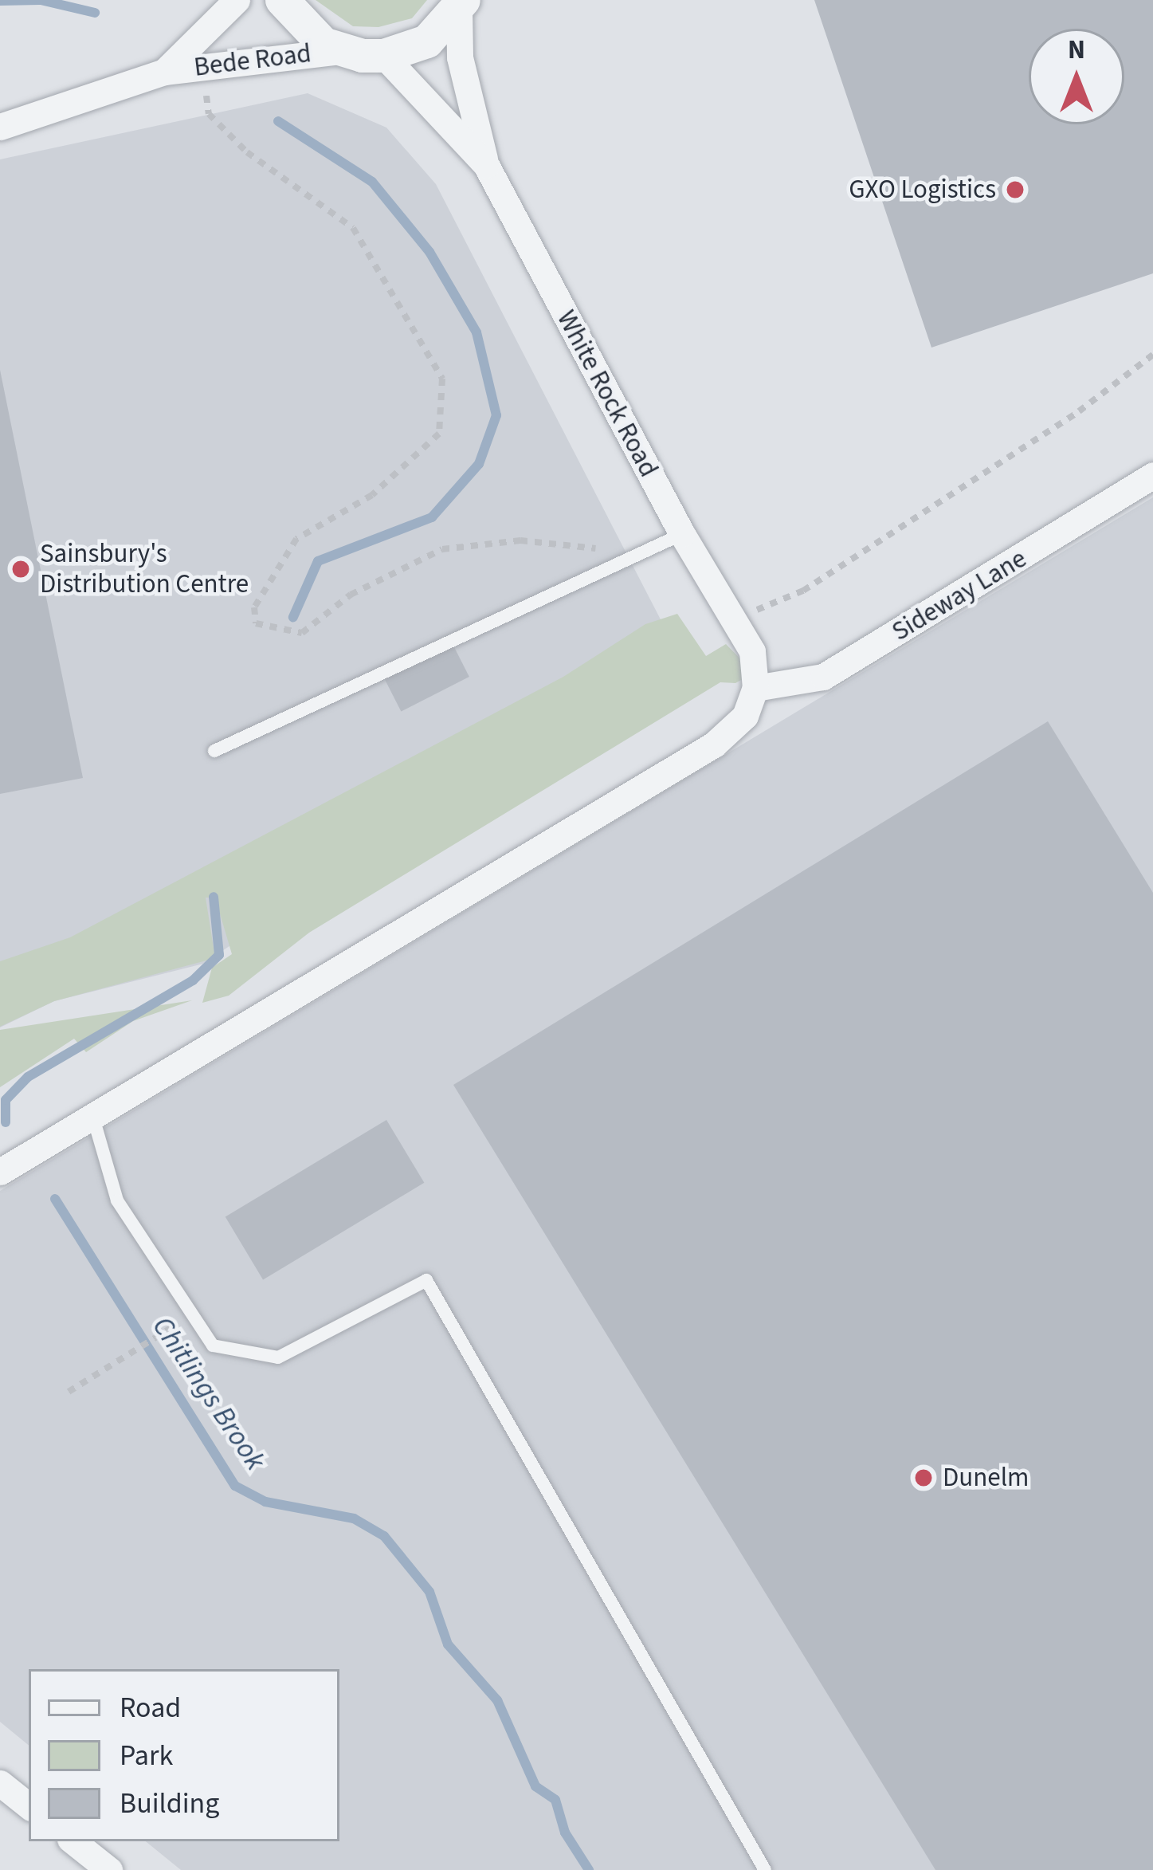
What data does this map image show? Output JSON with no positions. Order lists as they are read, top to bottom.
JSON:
{
  "streets": {
    "street": ["Bede Road", "White Rock Road", "Sideway Lane"]
  },
  "crossings": [
    ["White Rock Road", "Sideway Lane"]
  ],
  "water": ["Chitlings Brook"],
  "places": ["GXO Logistics", "Sainsbury's Distribution Centre", "Dunelm"],
  "legend": ["Road", "Park", "Building"],
  "north": "top"
}
